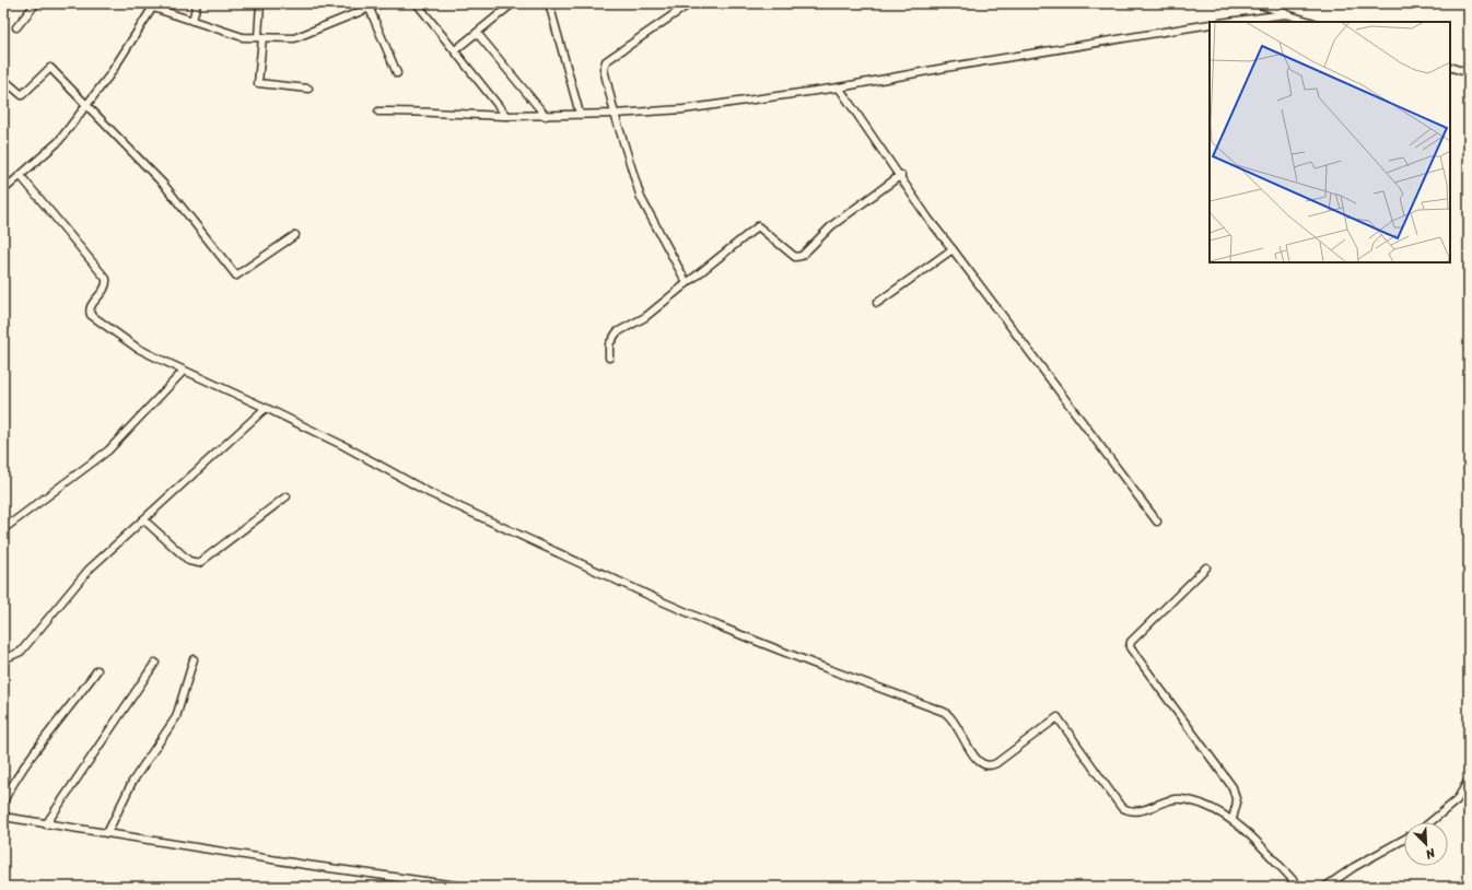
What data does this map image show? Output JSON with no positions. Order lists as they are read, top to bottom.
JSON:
{
  "north": "bottom right"
}
